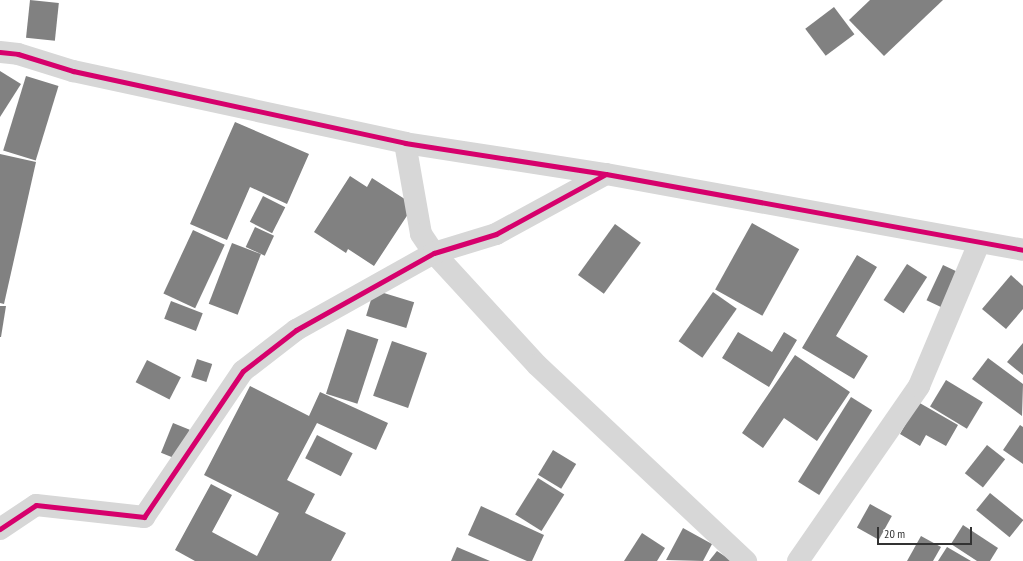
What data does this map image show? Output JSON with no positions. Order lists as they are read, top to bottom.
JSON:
{
  "scale_bar": "20 m"
}
